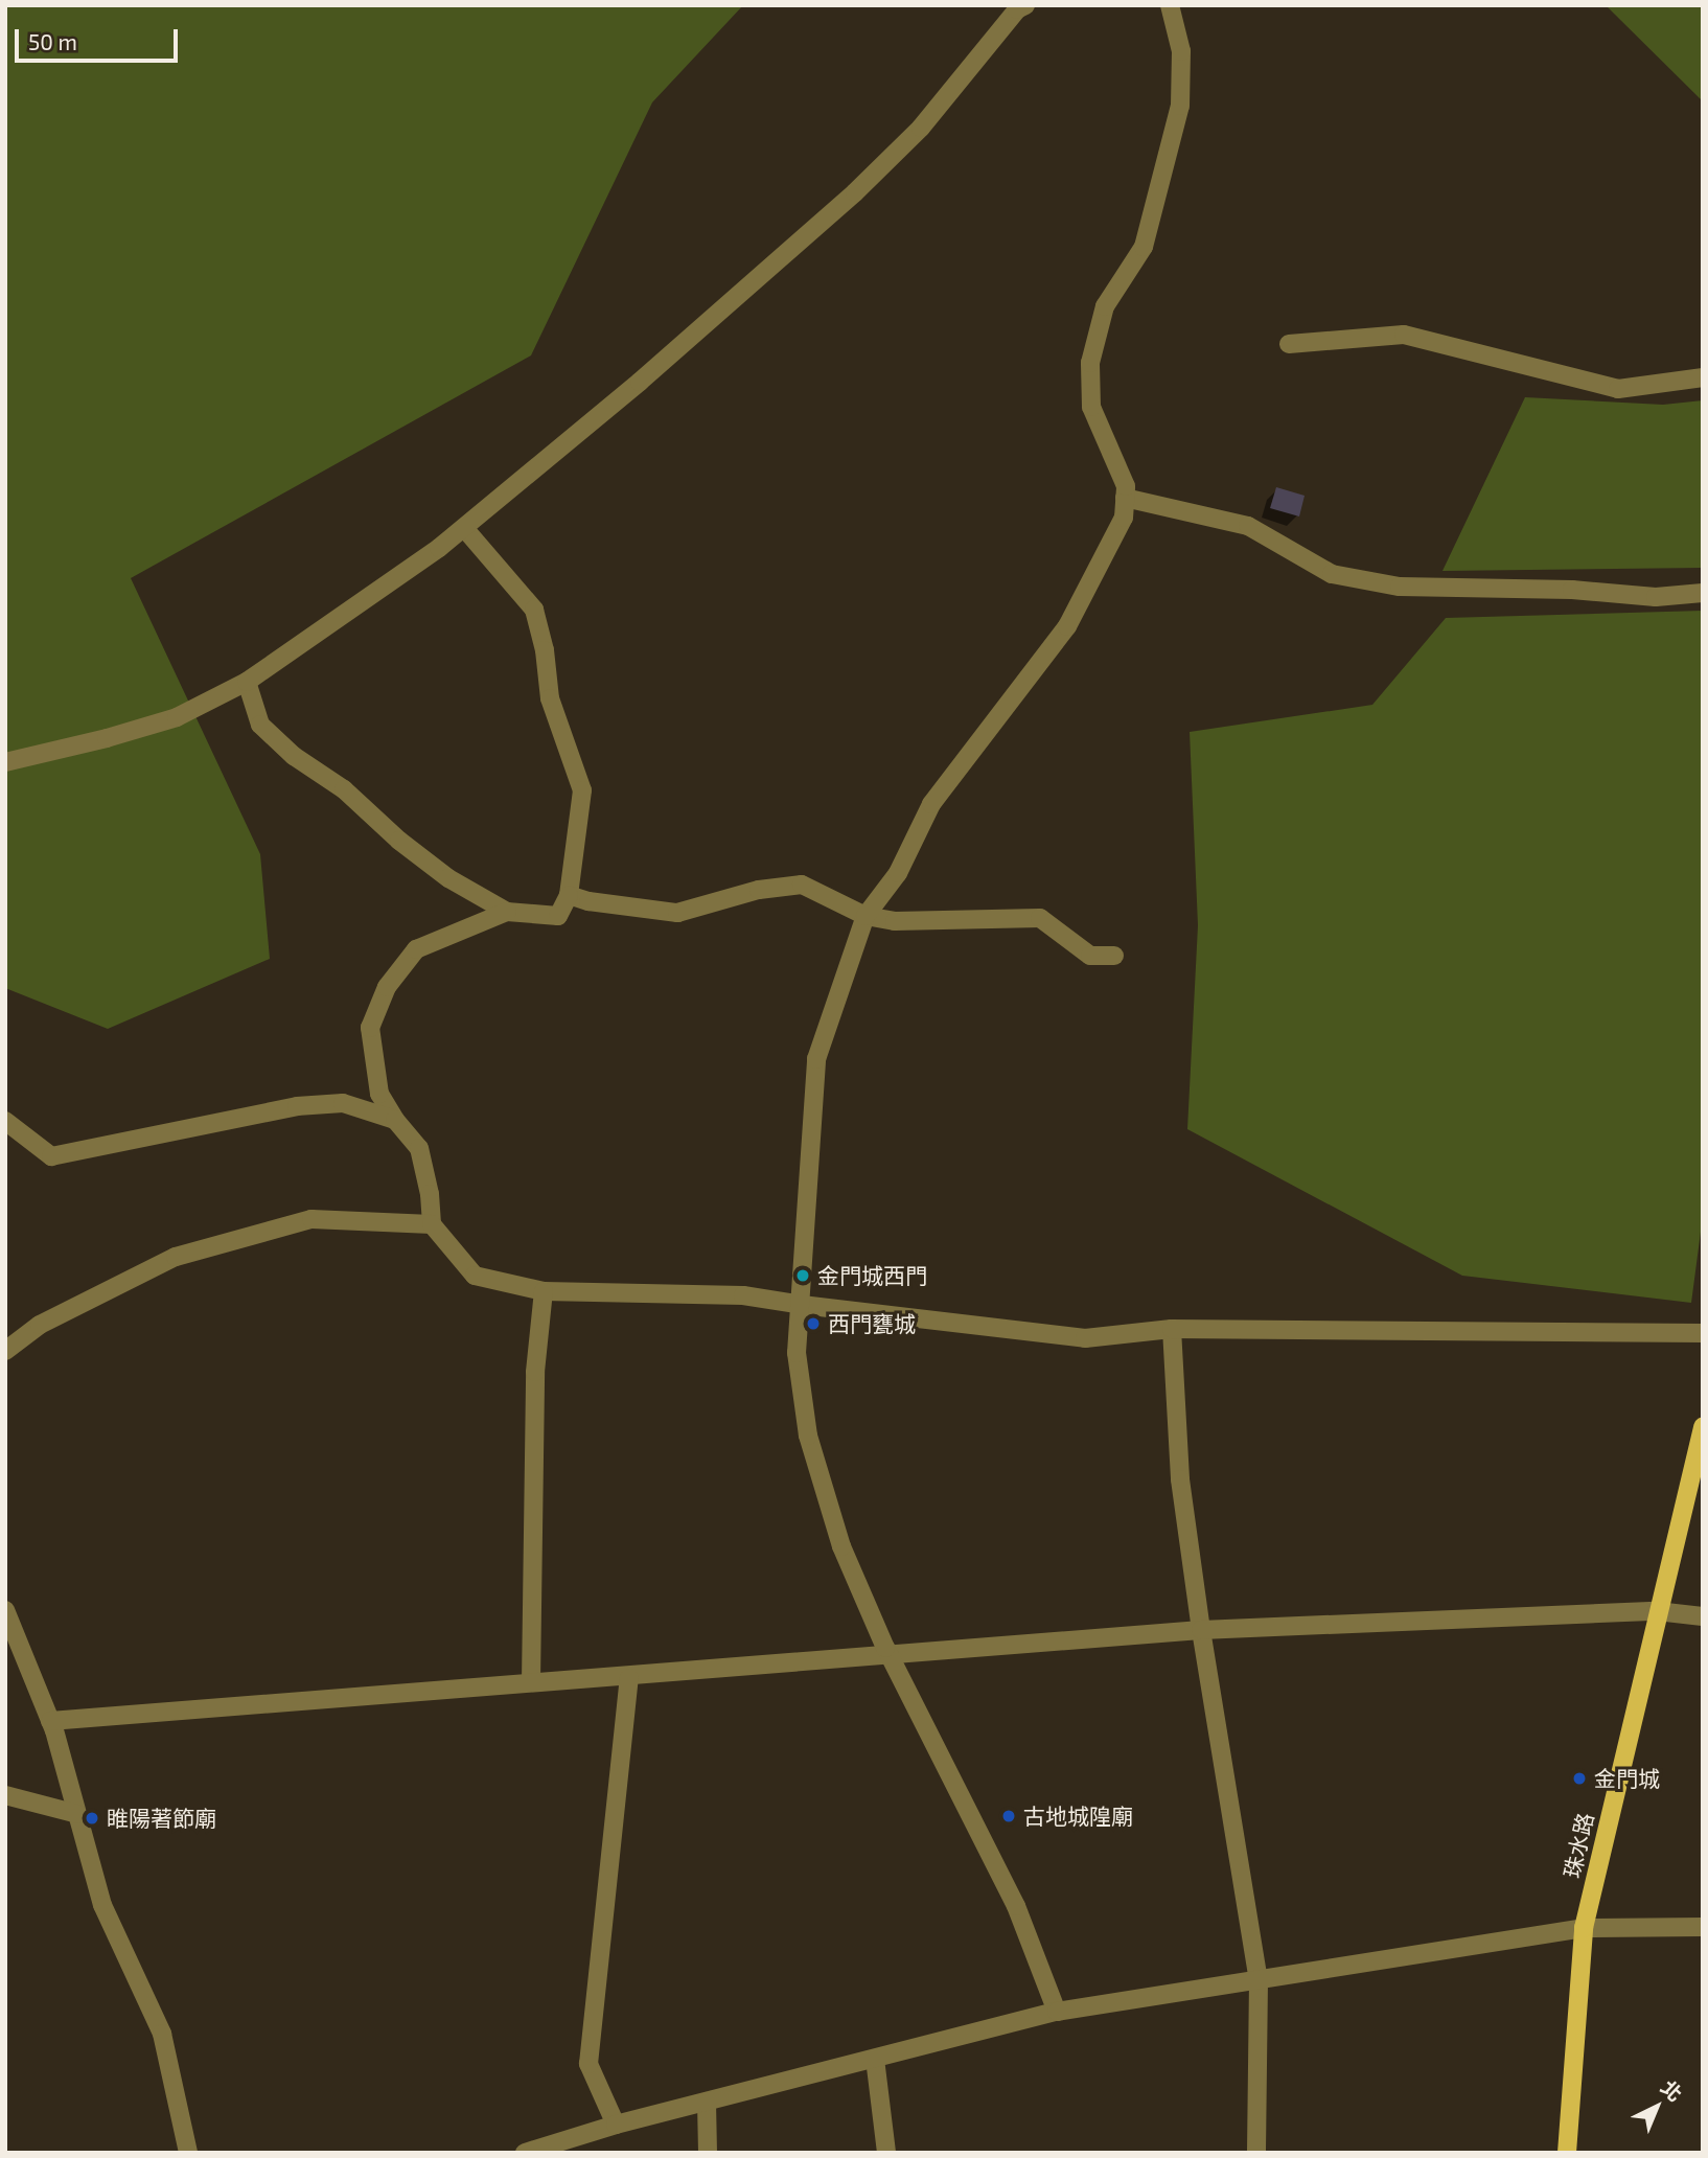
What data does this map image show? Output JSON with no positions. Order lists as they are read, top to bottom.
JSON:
{
  "streets": {
    "main road": ["珠水路"]
  },
  "places": [
    "金門城西門",
    "西門甕城",
    "金門城",
    "古地城隍廟",
    "睢陽著節廟"
  ],
  "scale_bar": "50 m",
  "north": "top right"
}
